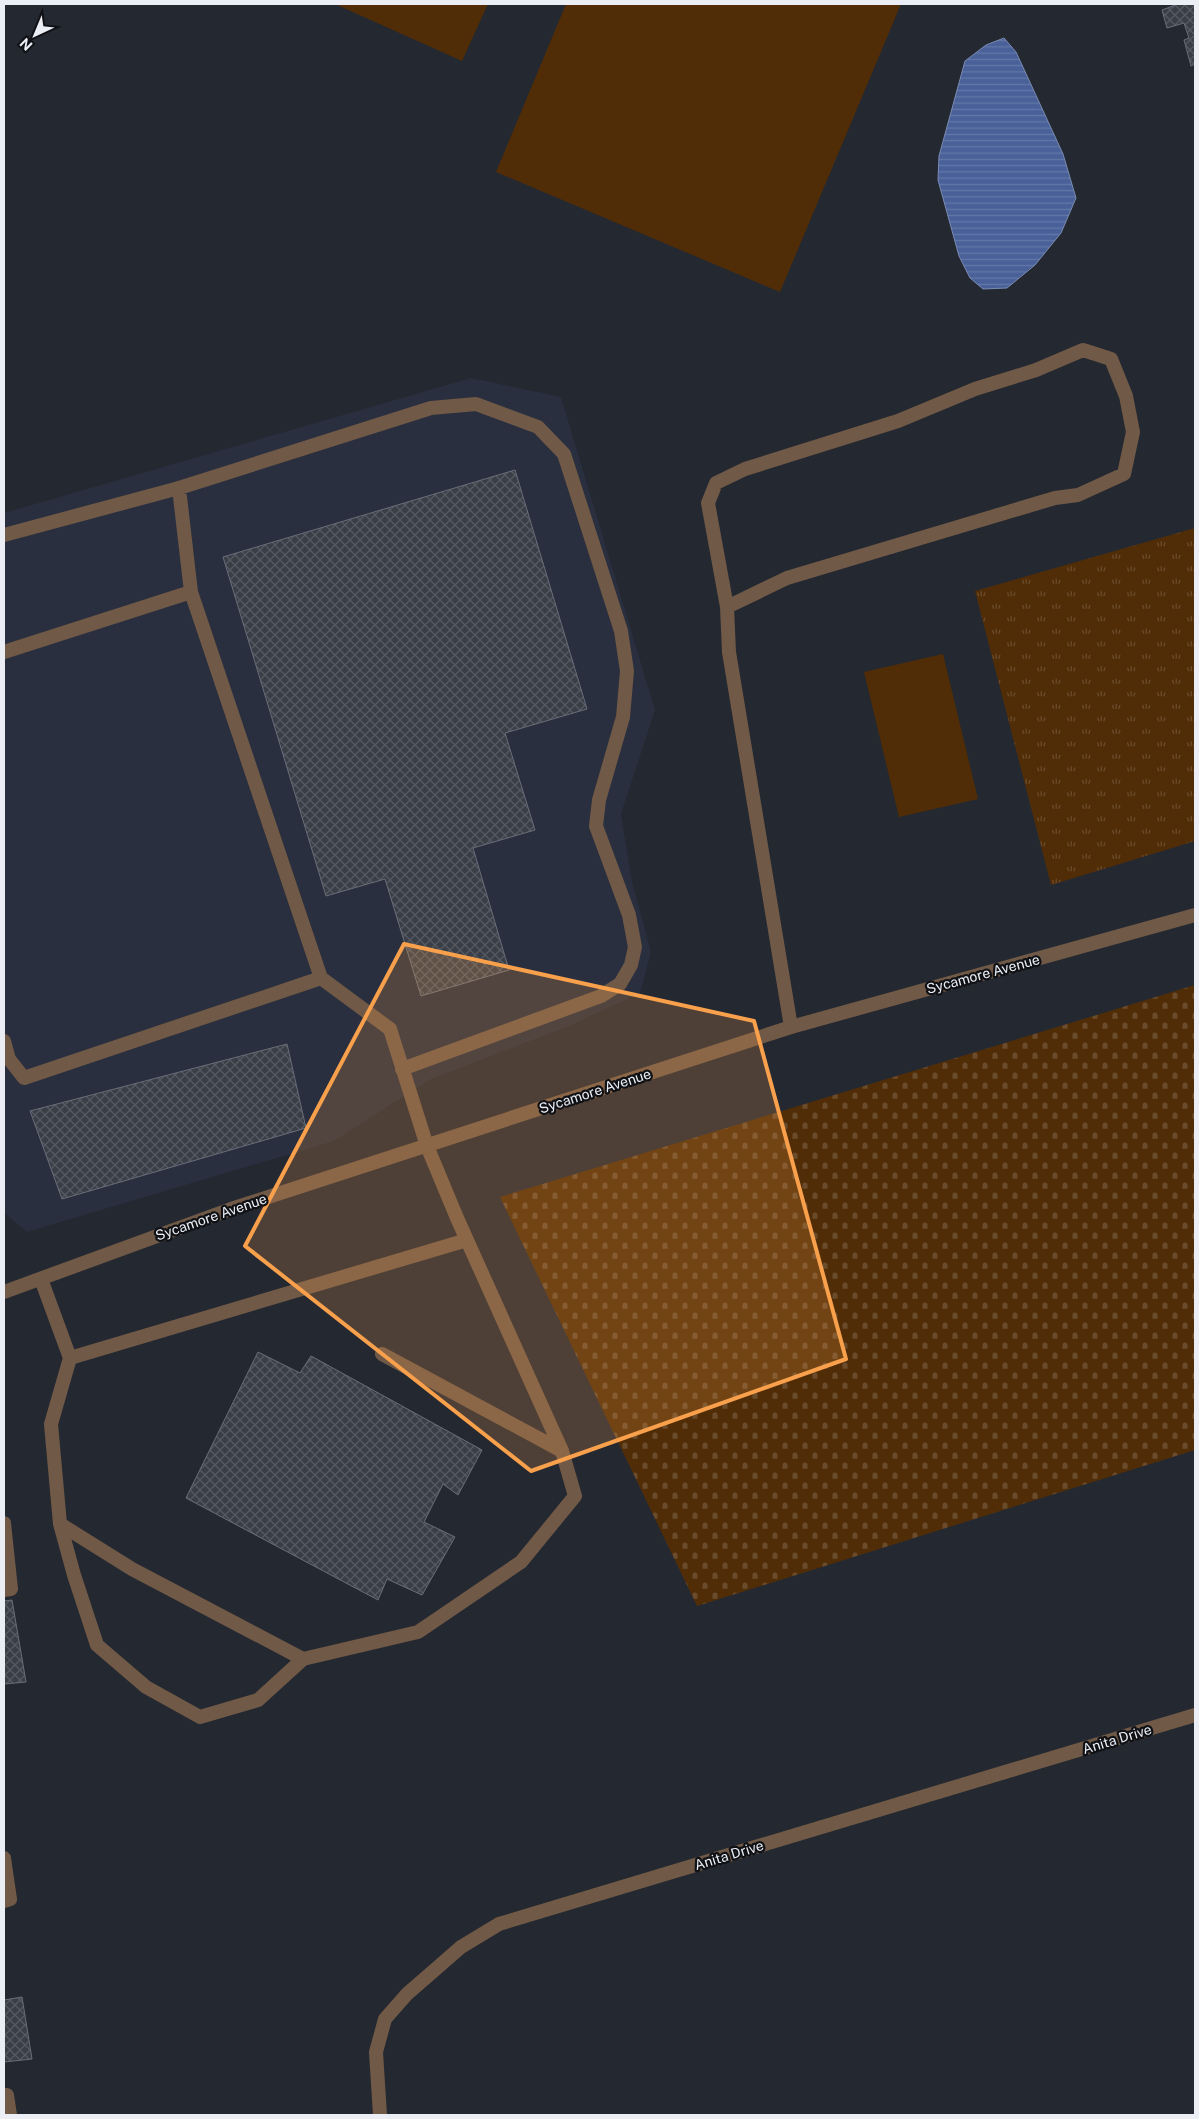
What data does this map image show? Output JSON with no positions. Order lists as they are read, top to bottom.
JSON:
{
  "streets": {
    "street": ["Sycamore Avenue", "Anita Drive"]
  },
  "north": "bottom left"
}
